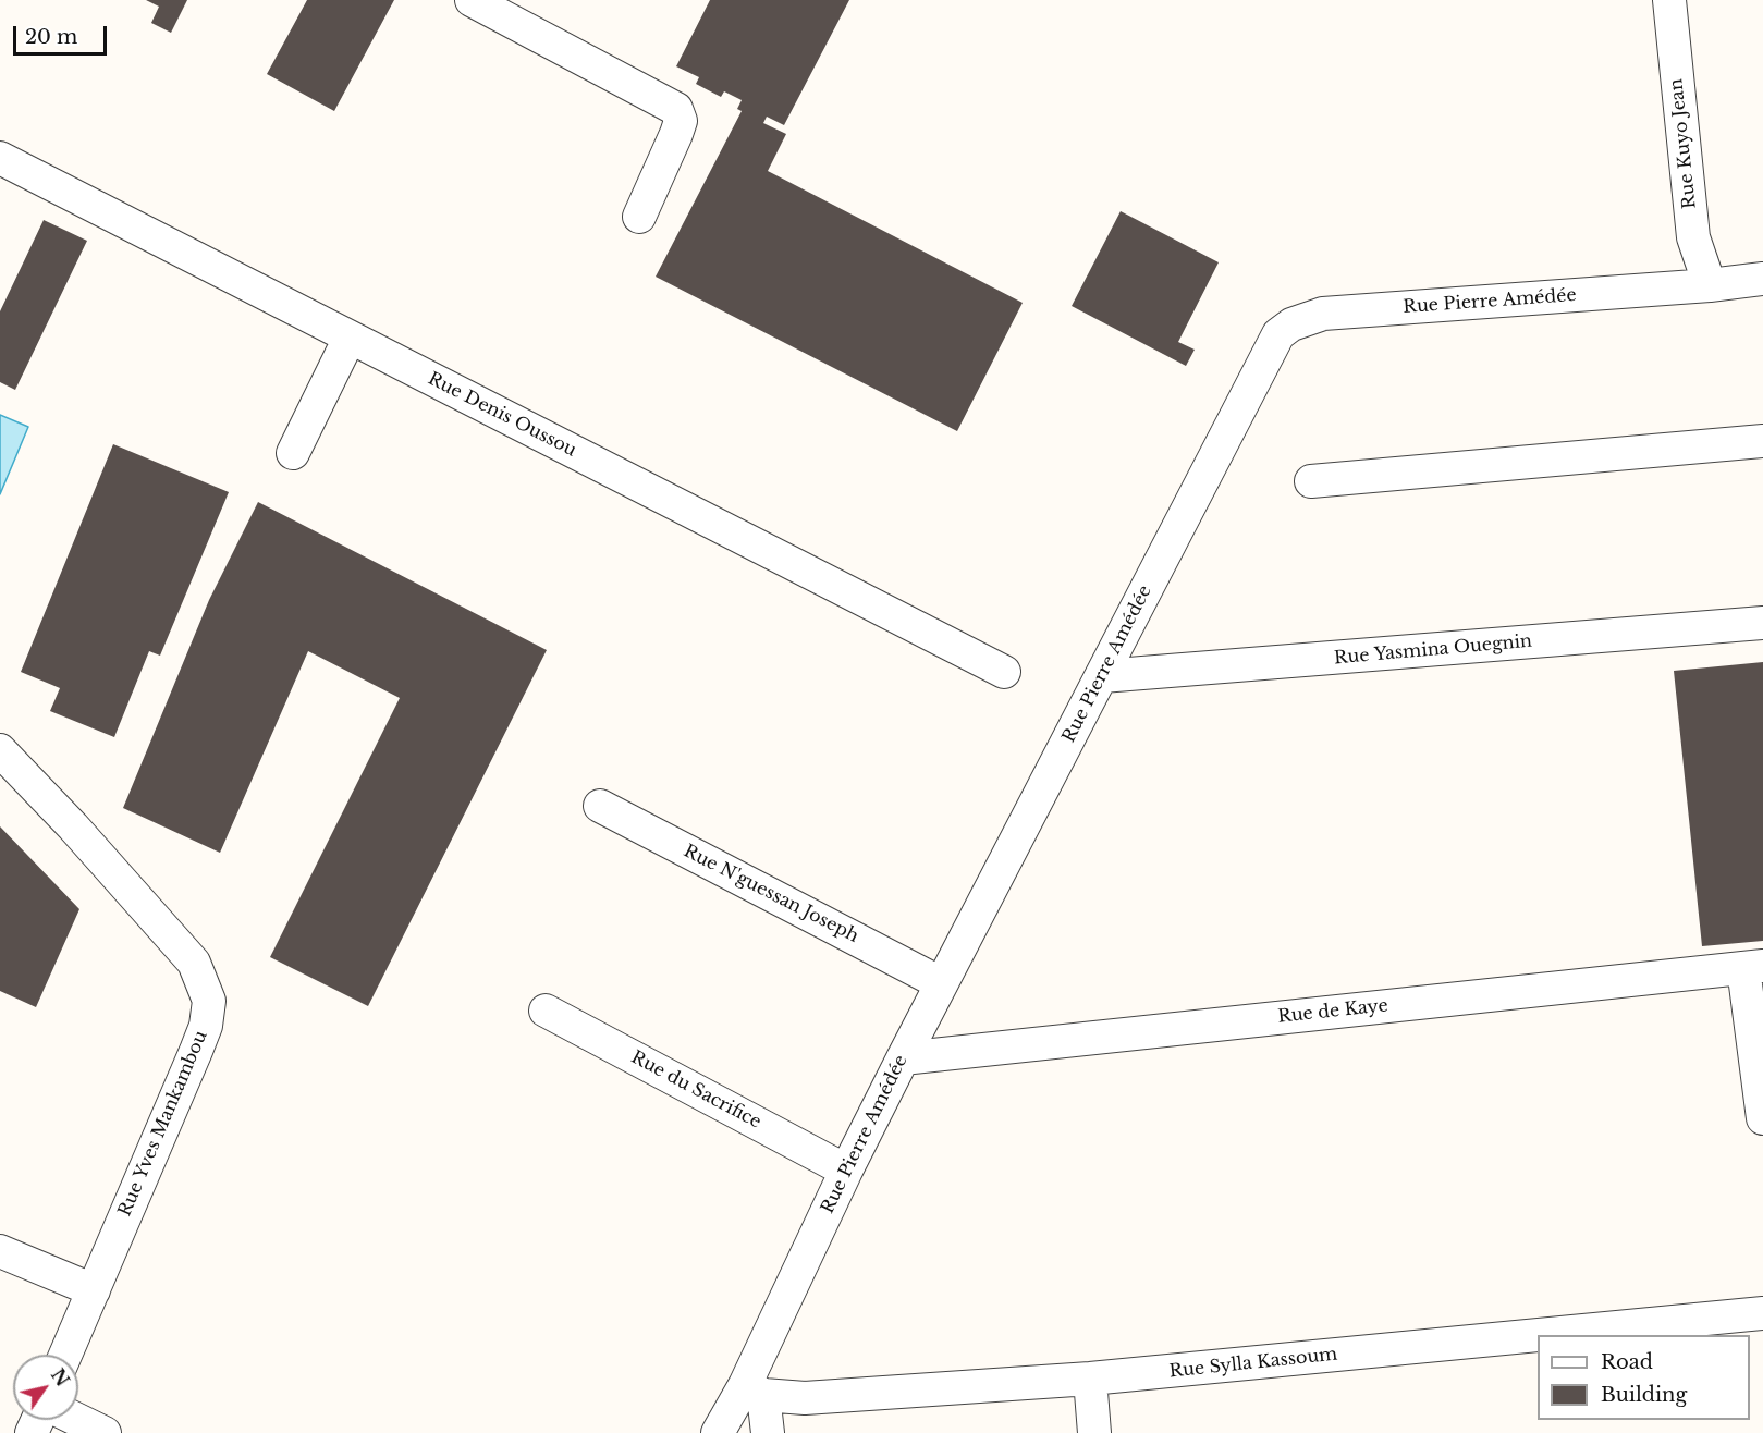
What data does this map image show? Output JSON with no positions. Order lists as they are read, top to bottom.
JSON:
{
  "streets": {
    "street": [
      "Rue Kuyo Jean",
      "Rue Pierre Amédée",
      "Rue Denis Oussou",
      "Rue Yasmina Ouegnin",
      "Rue N'guessan Joseph",
      "Rue de Kaye",
      "Rue du Sacrifice",
      "Rue Yves Mankambou",
      "Rue Sylla Kassoum"
    ]
  },
  "crossings": [
    ["Rue Kuyo Jean", "Rue Pierre Amédée"],
    ["Rue Pierre Amédée", "Rue Yasmina Ouegnin"],
    ["Rue Pierre Amédée", "Rue N'guessan Joseph"],
    ["Rue Pierre Amédée", "Rue de Kaye"],
    ["Rue Pierre Amédée", "Rue du Sacrifice"],
    ["Rue Pierre Amédée", "Rue Sylla Kassoum"]
  ],
  "legend": ["Road", "Building"],
  "scale_bar": "20 m",
  "north": "top right"
}
